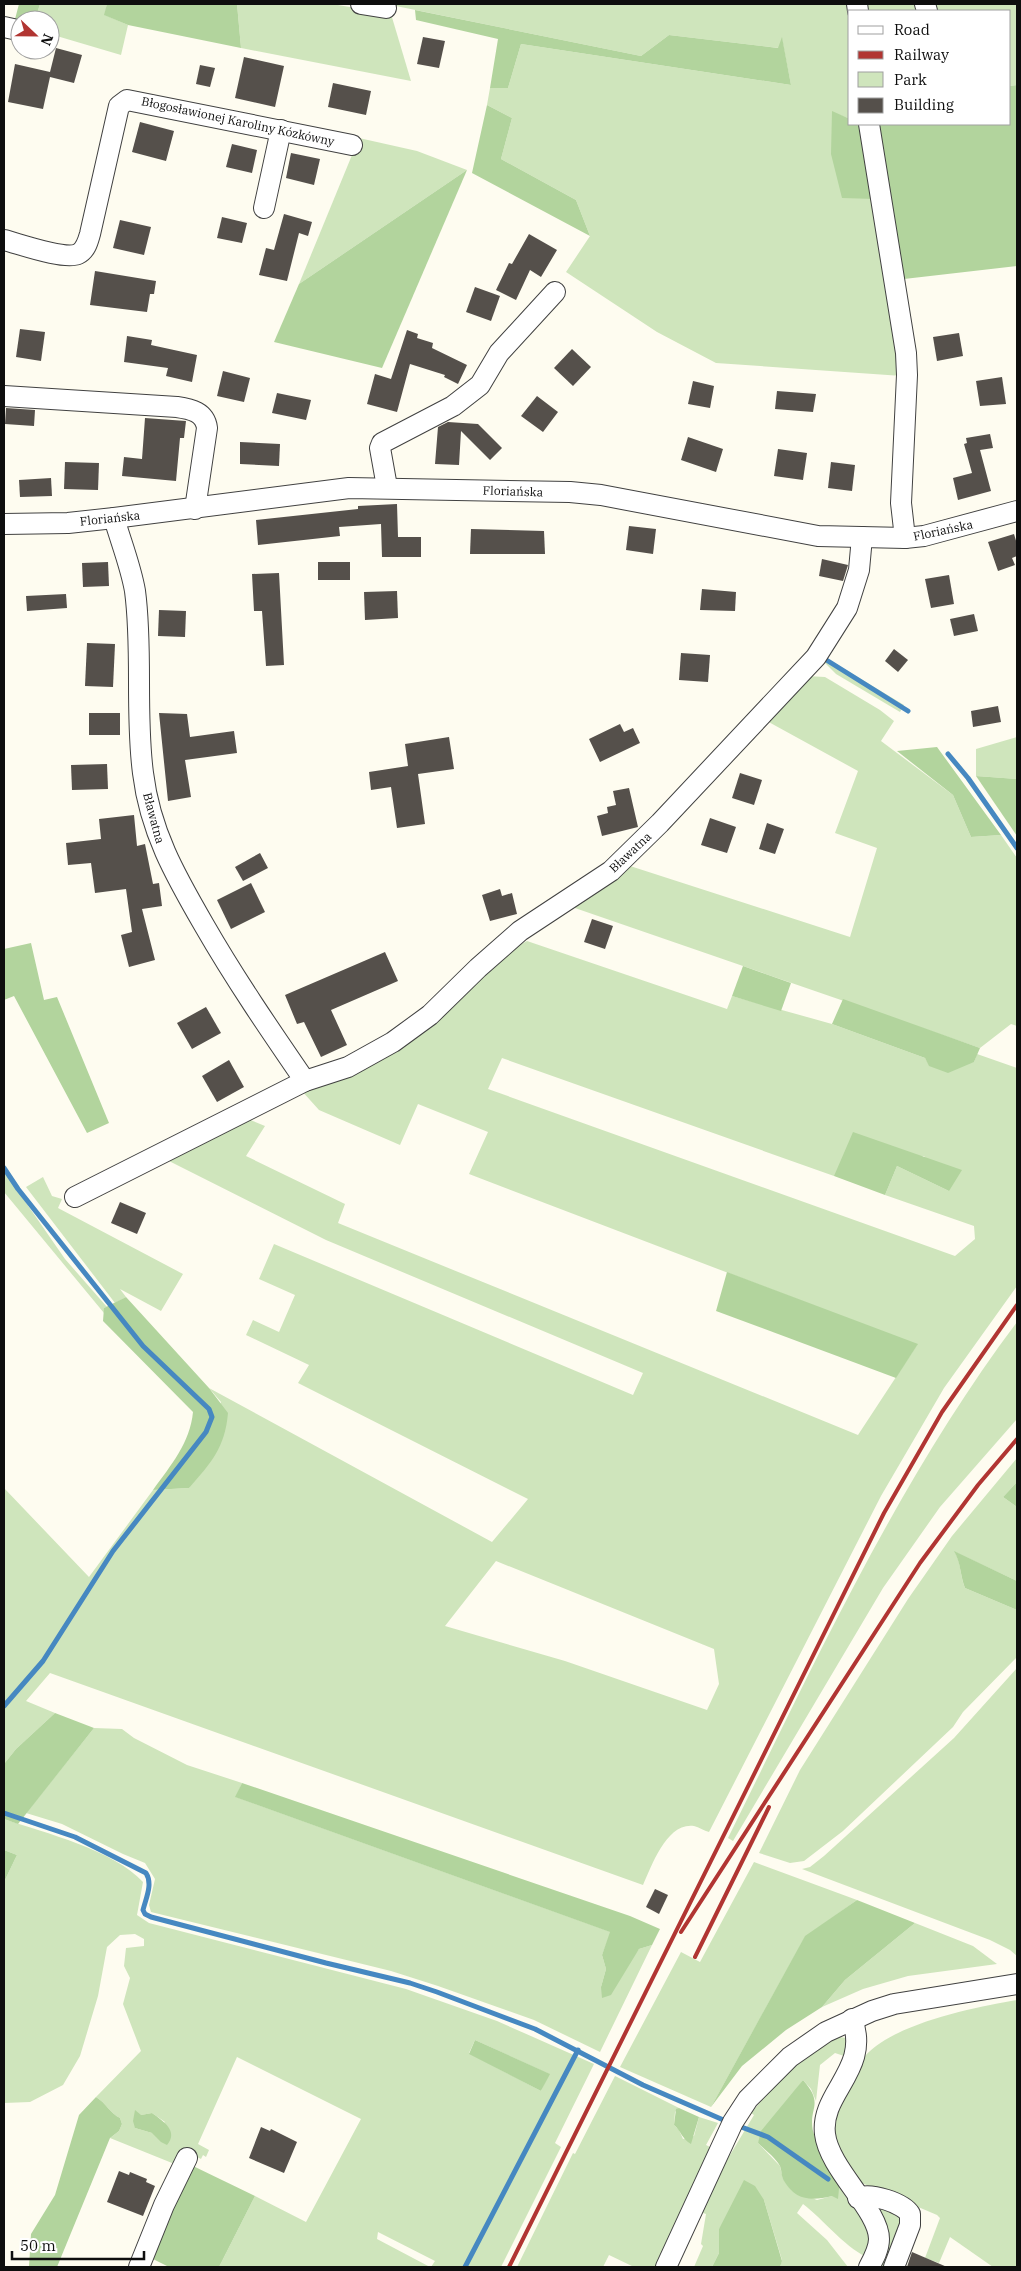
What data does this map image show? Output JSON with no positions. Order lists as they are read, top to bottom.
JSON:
{
  "streets": {
    "street": ["Błogosławionej Karoliny Kózkówny", "Floriańska", "Bławatna"]
  },
  "crossings": [
    ["Floriańska", "Bławatna"]
  ],
  "legend": [
    "Road",
    "Railway",
    "Park",
    "Building"
  ],
  "scale_bar": "50 m",
  "north": "right"
}
